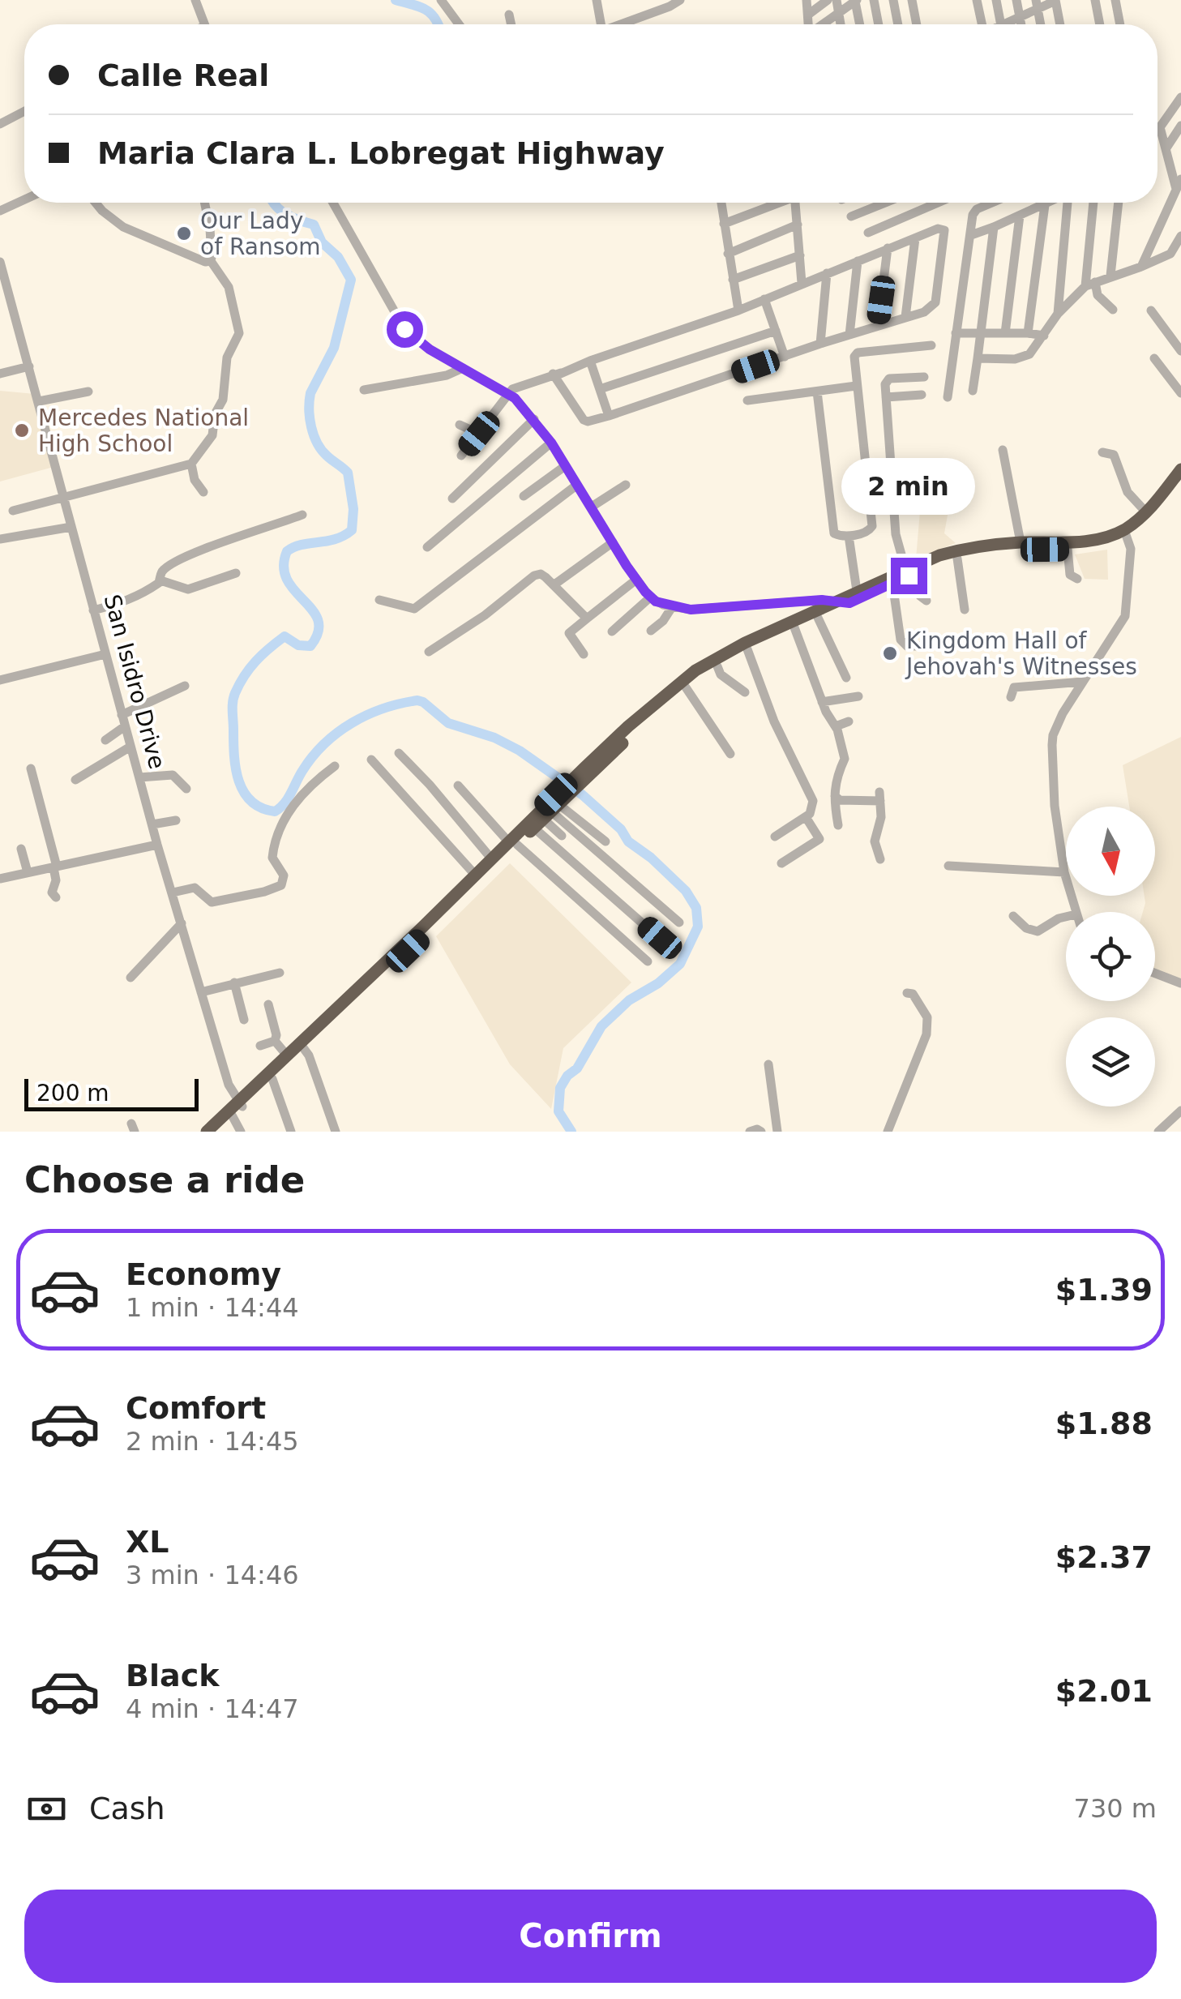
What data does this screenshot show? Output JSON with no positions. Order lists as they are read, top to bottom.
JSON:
{
  "streets": {
    "street": ["San Isidro Drive"]
  },
  "places": ["Our Lady of Ransom", "Mercedes National High School", "Kingdom Hall of Jehovah's Witnesses"],
  "scale_bar": "200 m",
  "north": "bottom",
  "page": {
    "banner": ["Calle Real", "Maria Clara L. Lobregat Highway"],
    "bubble": "2 min",
    "scale": "200 m",
    "heading": "Choose a ride",
    "list": [
      {
        "name": "Economy",
        "note": "1 min · 14:44",
        "value": "$1.39"
      },
      {
        "name": "Comfort",
        "note": "2 min · 14:45",
        "value": "$1.88"
      },
      {
        "name": "XL",
        "note": "3 min · 14:46",
        "value": "$2.37"
      },
      {
        "name": "Black",
        "note": "4 min · 14:47",
        "value": "$2.01"
      }
    ],
    "pay": ["Cash", "730 m"],
    "buttons": "Confirm"
  }
}
